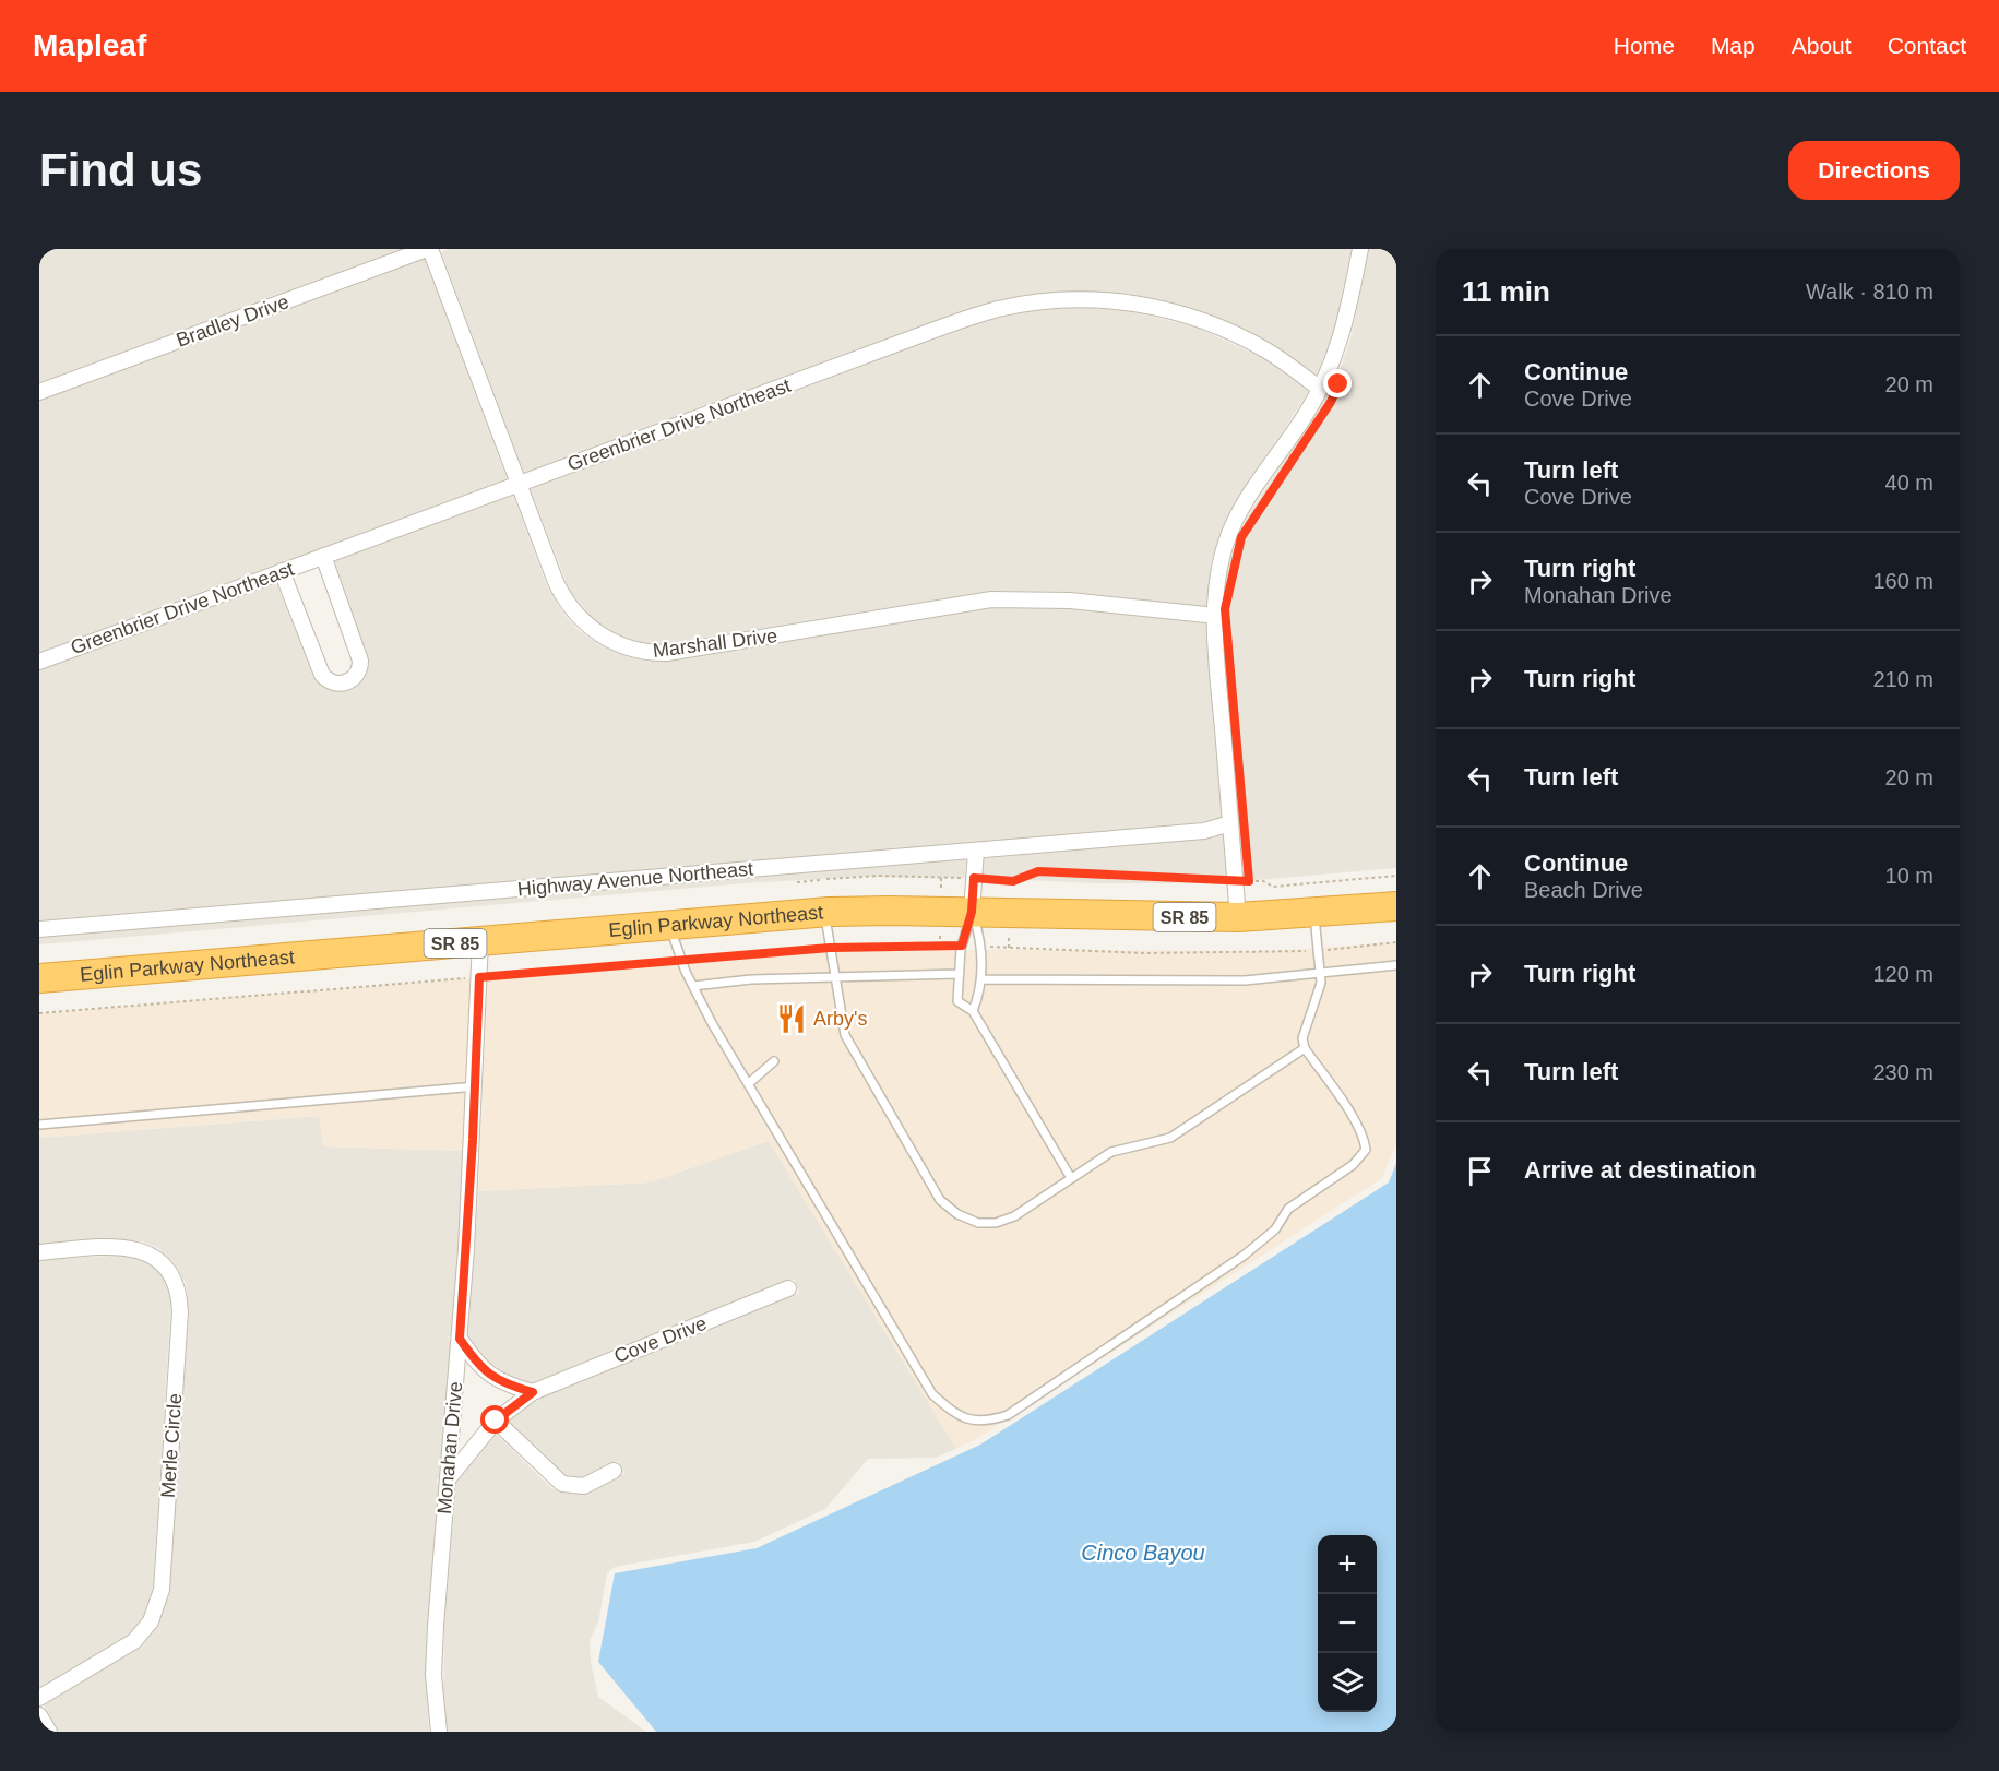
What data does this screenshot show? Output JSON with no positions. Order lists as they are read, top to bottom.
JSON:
{
  "streets": {
    "highway": ["SR 85", "Eglin Parkway Northeast"],
    "street": [
      "Bradley Drive",
      "Greenbrier Drive Northeast",
      "Marshall Drive",
      "Highway Avenue Northeast",
      "Cove Drive",
      "Merle Circle",
      "Monahan Drive"
    ]
  },
  "crossings": [
    ["Bradley Drive", "Marshall Drive"],
    ["Greenbrier Drive Northeast", "Marshall Drive"],
    ["Eglin Parkway Northeast", "Monahan Drive"],
    ["Cove Drive", "Monahan Drive"]
  ],
  "water": ["Cinco Bayou"],
  "places": {
    "restaurant": ["Arby's"]
  },
  "page": {
    "header": "Mapleaf",
    "nav": [
      "Home",
      "Map",
      "About",
      "Contact"
    ],
    "buttons": "Directions",
    "title": "Find us",
    "heading": ["11 min", "Walk · 810 m"],
    "list": [
      ["Continue", "Cove Drive", "20 m"],
      ["Turn left", "Cove Drive", "40 m"],
      ["Turn right", "Monahan Drive", "160 m"],
      ["Turn right", "210 m"],
      ["Turn left", "20 m"],
      ["Continue", "Beach Drive", "10 m"],
      ["Turn right", "120 m"],
      ["Turn left", "230 m"],
      "Arrive at destination"
    ],
    "map_buttons": ["+", "−"]
  }
}
